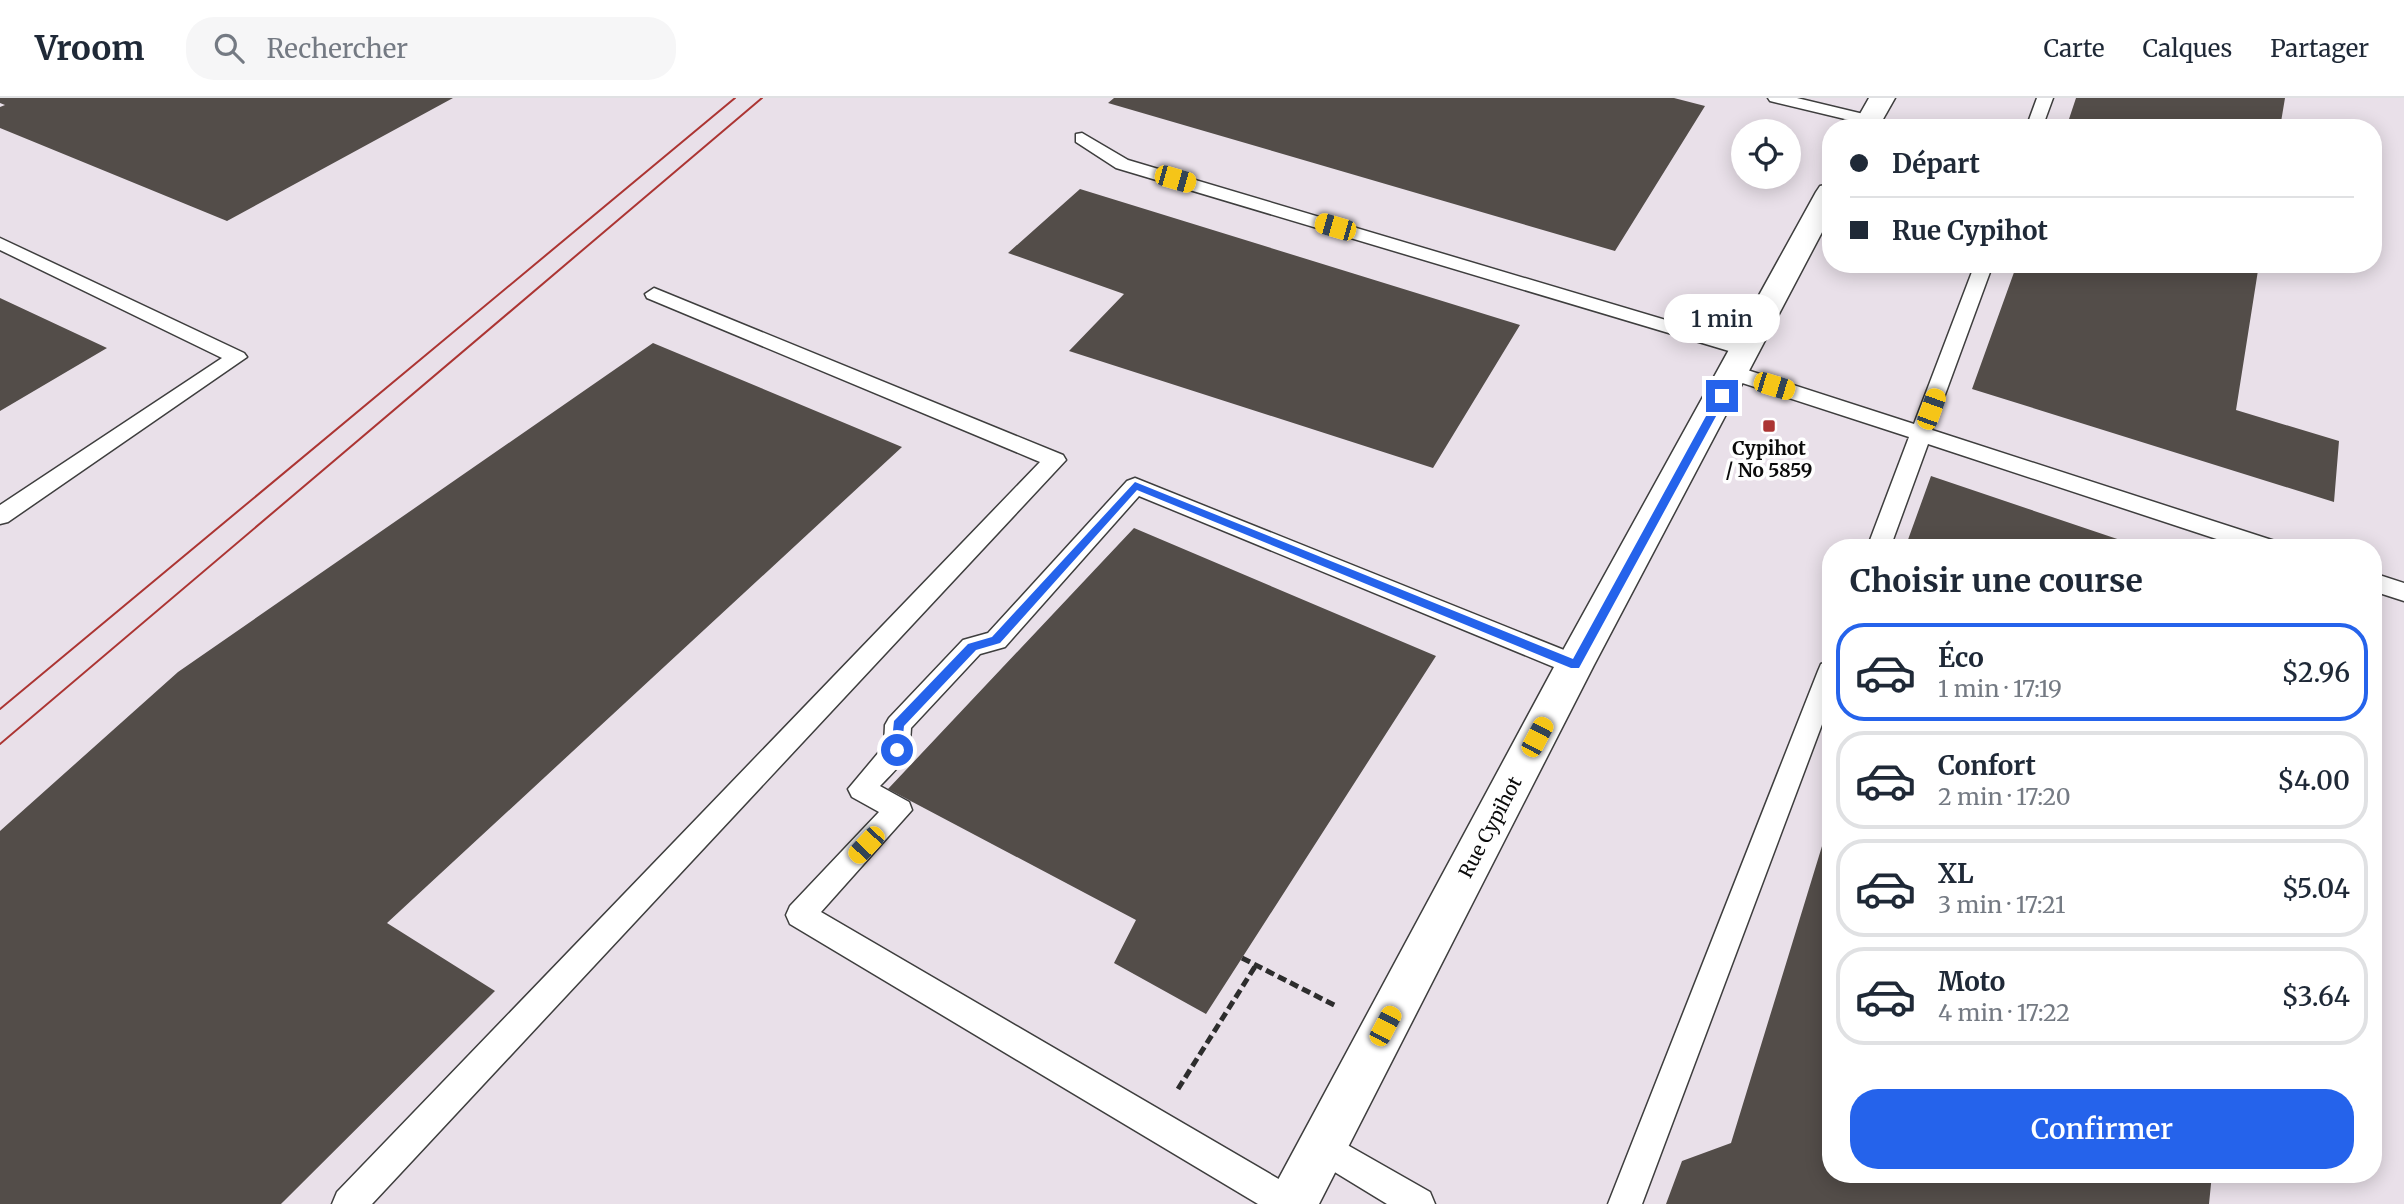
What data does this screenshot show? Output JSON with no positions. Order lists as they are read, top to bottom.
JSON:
{
  "streets": {
    "street": ["Rue Cypihot"]
  },
  "places": {
    "transit": ["Cypihot / No 5859"]
  },
  "page": {
    "header": "Vroom",
    "search": "Rechercher",
    "nav": ["Carte", "Calques", "Partager"],
    "banner": ["Départ", "Rue Cypihot"],
    "bubble": "1 min",
    "heading": "Choisir une course",
    "list": [
      {
        "name": "Éco",
        "note": "1 min · 17:19",
        "value": "$2.96"
      },
      {
        "name": "Confort",
        "note": "2 min · 17:20",
        "value": "$4.00"
      },
      {
        "name": "XL",
        "note": "3 min · 17:21",
        "value": "$5.04"
      },
      {
        "name": "Moto",
        "note": "4 min · 17:22",
        "value": "$3.64"
      }
    ],
    "buttons": "Confirmer"
  }
}
